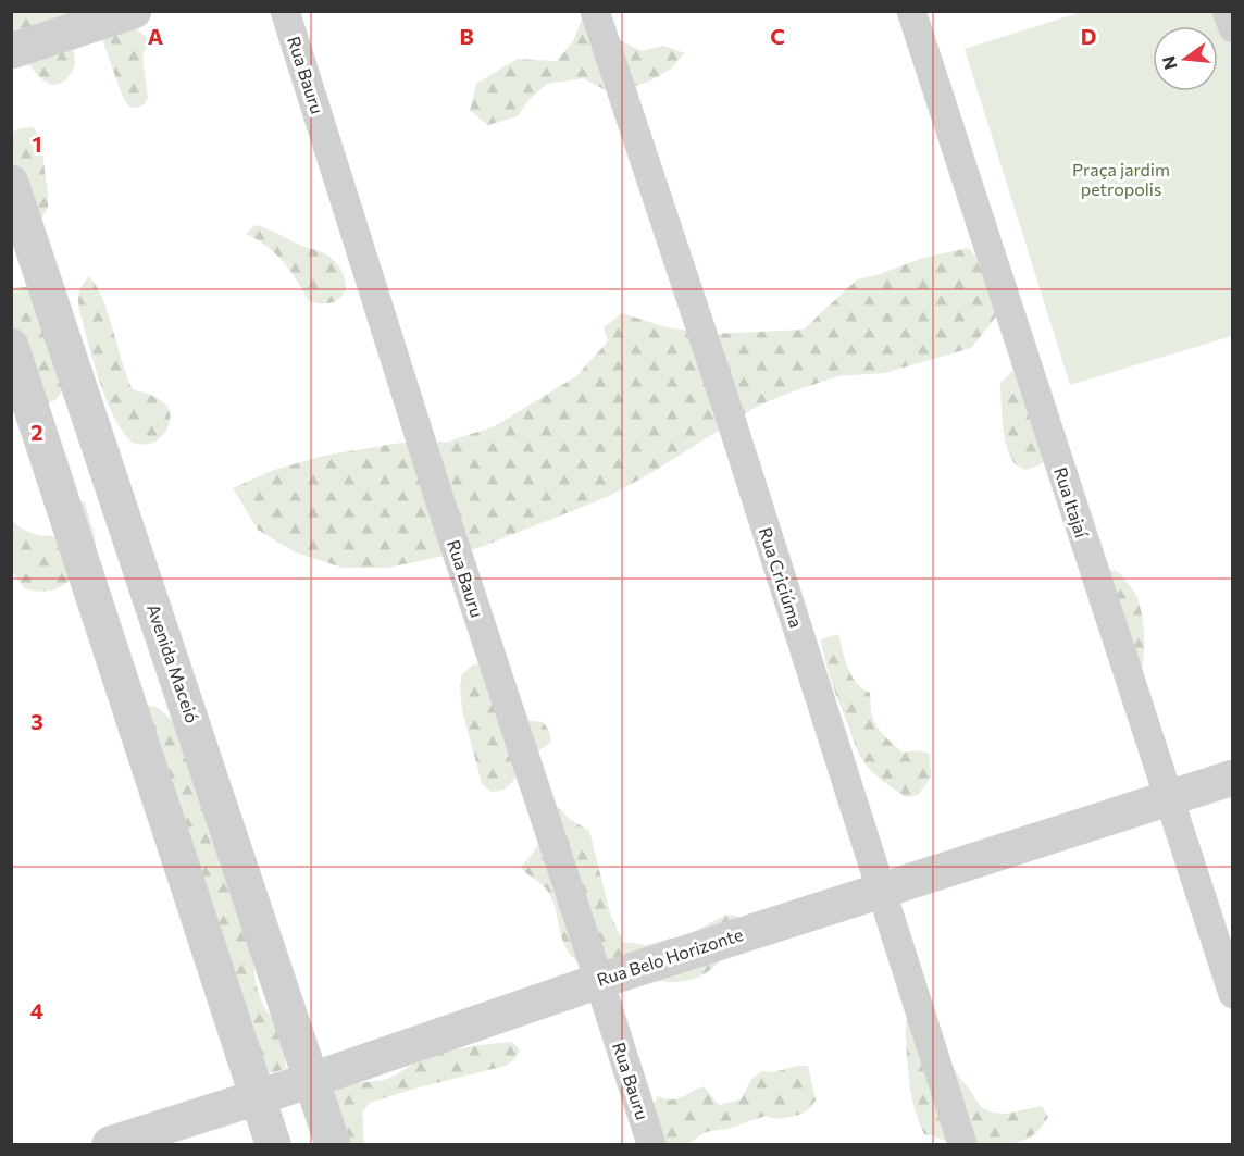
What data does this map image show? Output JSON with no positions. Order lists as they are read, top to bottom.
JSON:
{
  "streets": {
    "street": [
      "Rua Bauru",
      "Rua Itajaí",
      "Rua Criciúma",
      "Avenida Maceió",
      "Rua Belo Horizonte"
    ]
  },
  "crossings": [
    ["Rua Bauru", "Rua Belo Horizonte"],
    ["Rua Itajaí", "Rua Belo Horizonte"],
    ["Rua Criciúma", "Rua Belo Horizonte"],
    ["Avenida Maceió", "Rua Belo Horizonte"]
  ],
  "parks": ["Praça jardim petropolis"],
  "north": "left",
  "grid": {
    "columns": [
      "A",
      "B",
      "C",
      "D"
    ],
    "rows": [
      "1",
      "2",
      "3",
      "4"
    ]
  }
}
